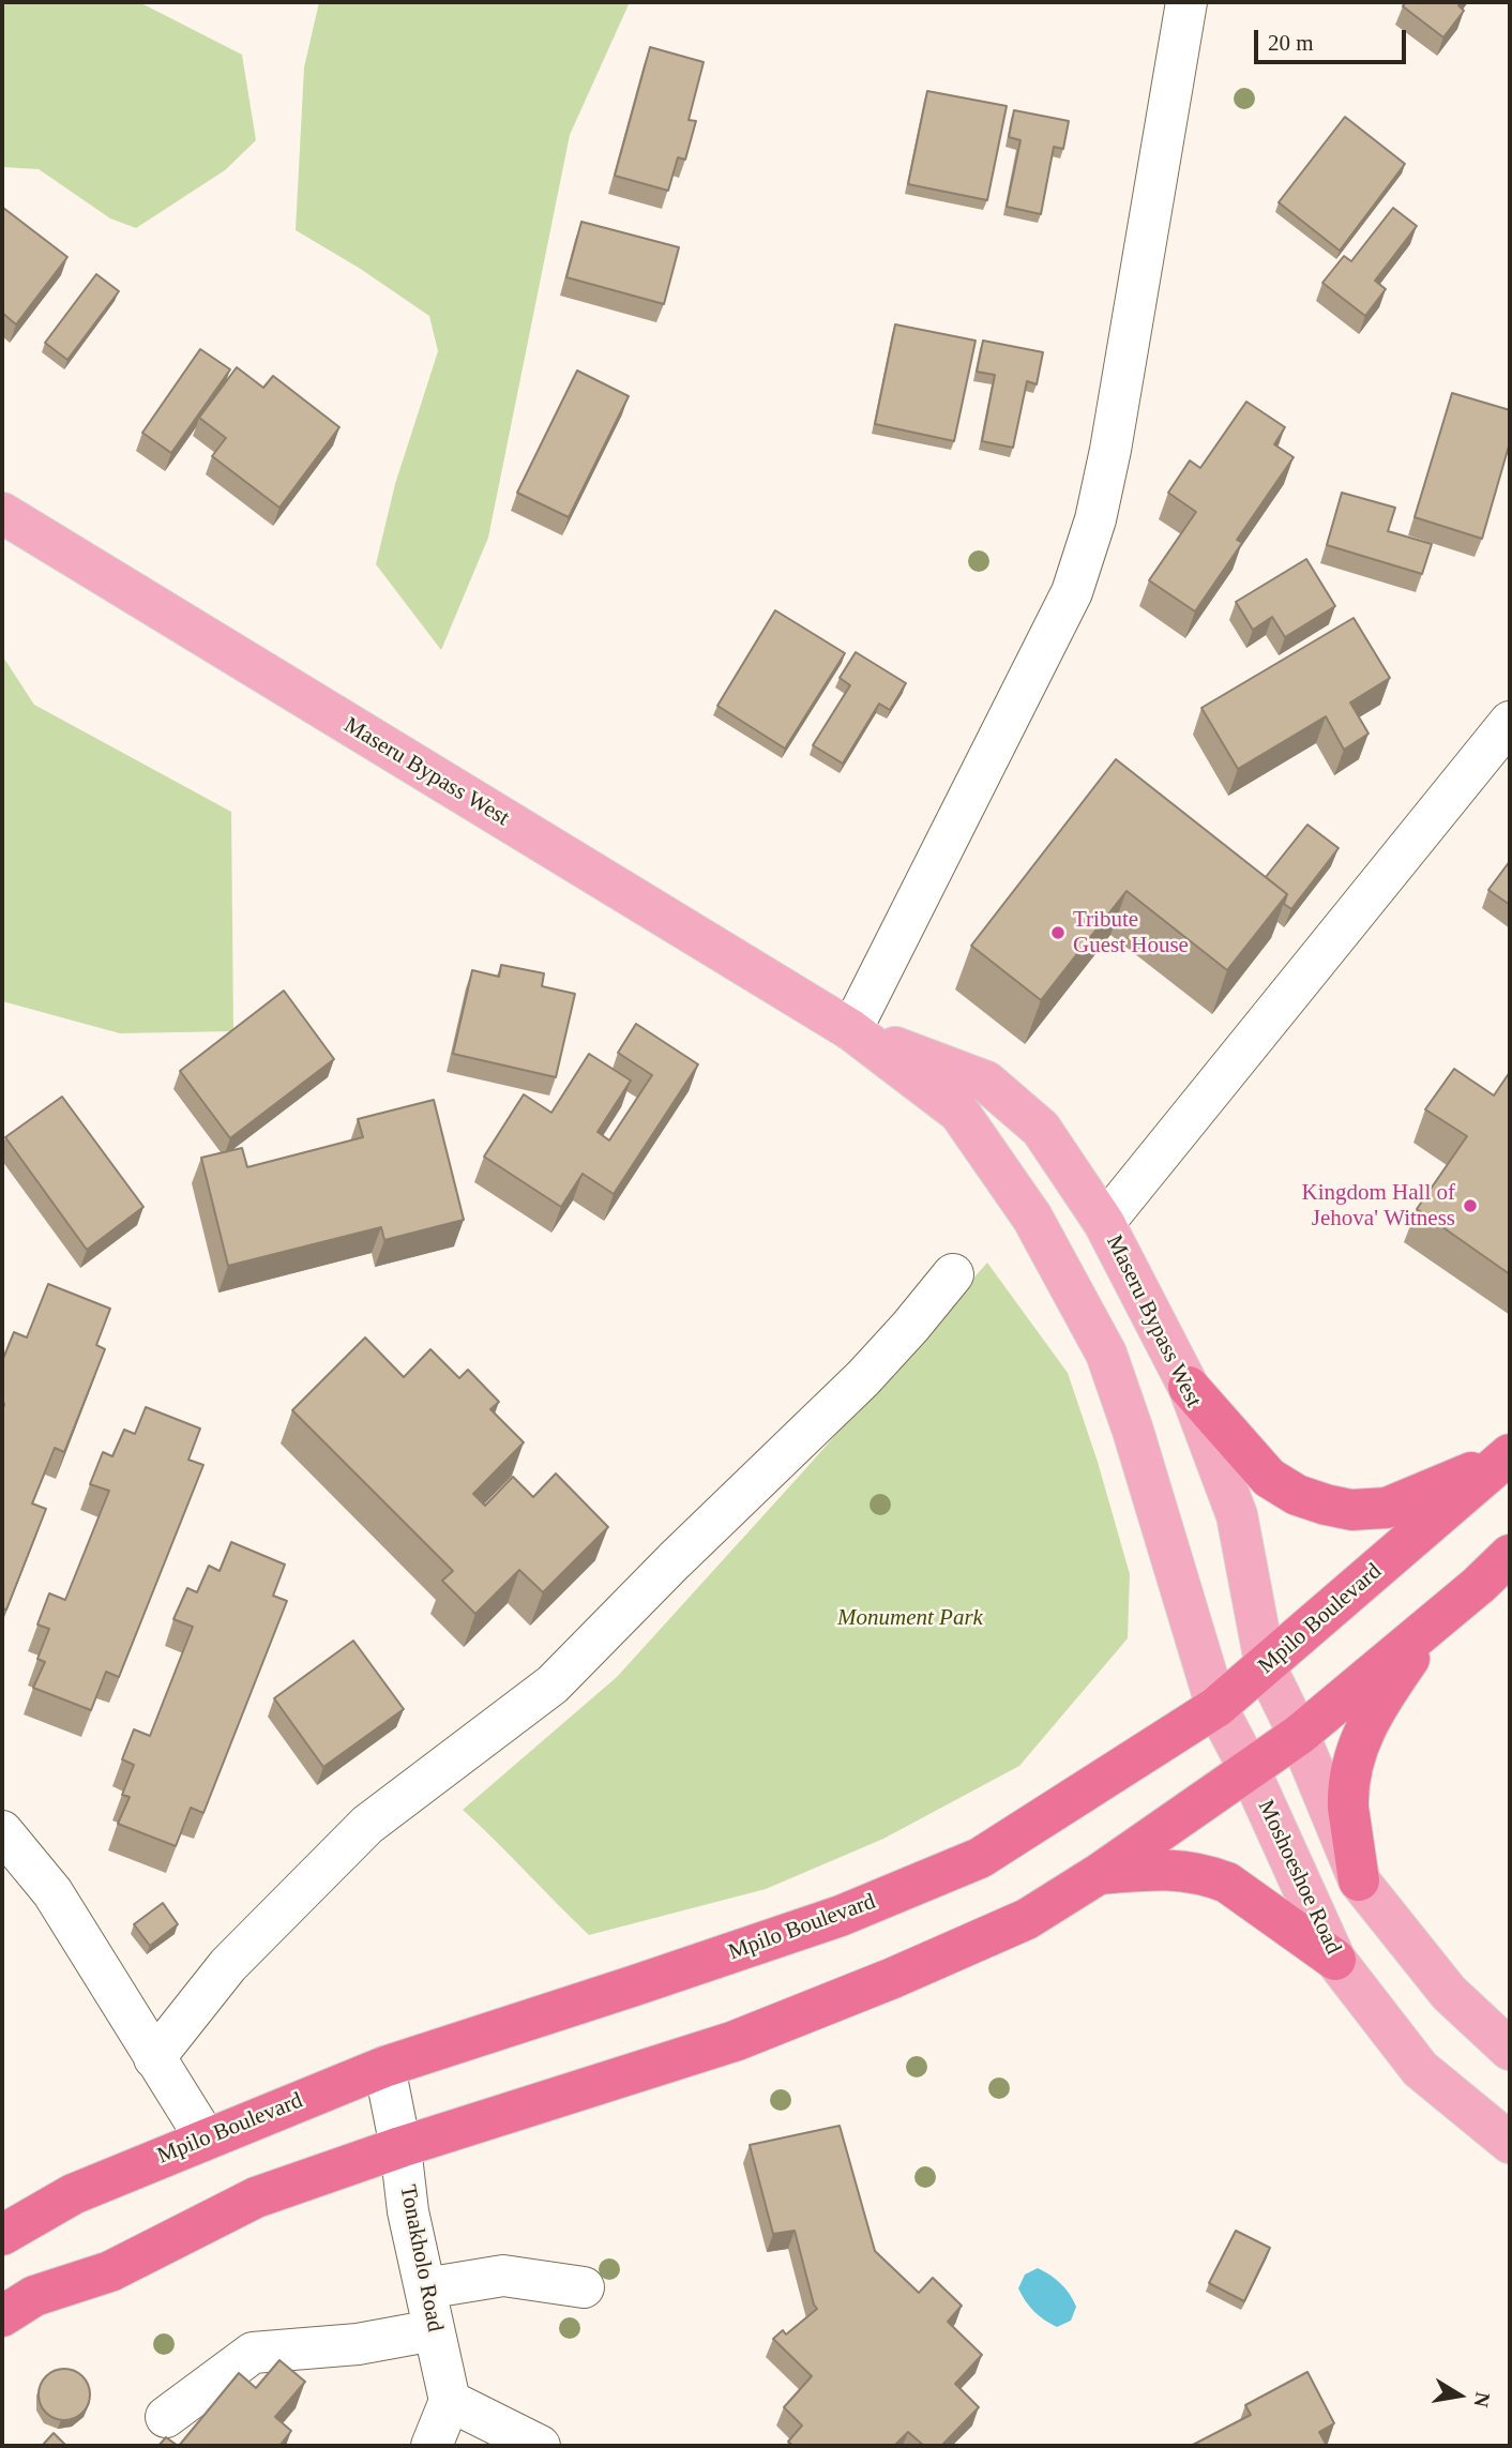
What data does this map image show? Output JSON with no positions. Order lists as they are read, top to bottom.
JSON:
{
  "streets": {
    "highway": ["Mpilo Boulevard"],
    "main road": ["Maseru Bypass West", "Moshoeshoe Road"],
    "street": ["Tonakholo Road"]
  },
  "crossings": [
    ["Maseru Bypass West", "Mpilo Boulevard"],
    ["Maseru Bypass West", "Moshoeshoe Road"],
    ["Mpilo Boulevard", "Tonakholo Road"]
  ],
  "parks": ["Monument Park"],
  "places": ["Tribute Guest House", "Kingdom Hall of Jehova' Witness"],
  "scale_bar": "20 m",
  "north": "right"
}
